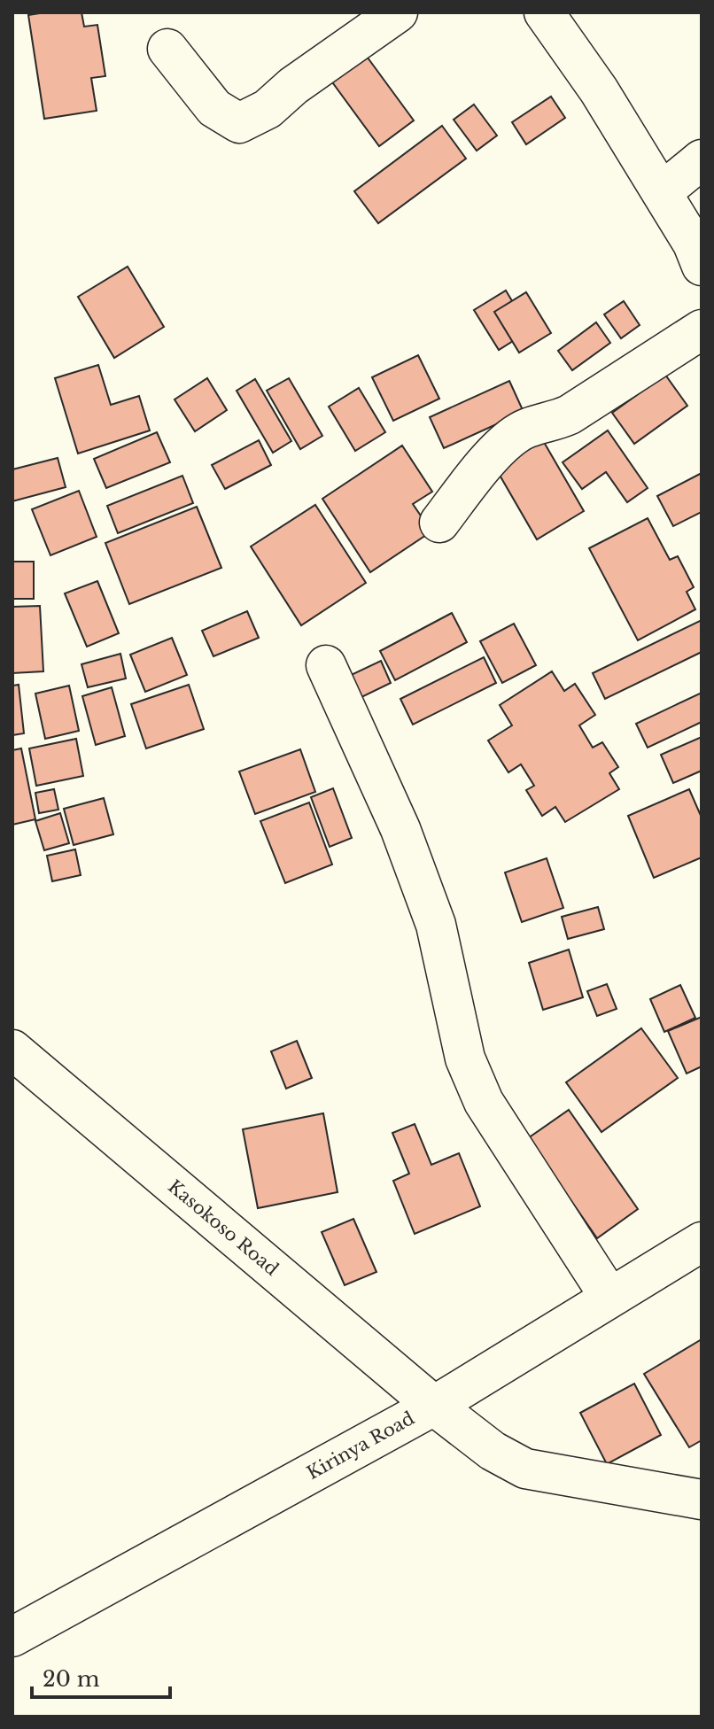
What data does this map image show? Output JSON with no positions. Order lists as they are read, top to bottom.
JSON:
{
  "streets": {
    "street": ["Kasokoso Road", "Kirinya Road"]
  },
  "crossings": [
    ["Kasokoso Road", "Kirinya Road"]
  ],
  "scale_bar": "20 m"
}
